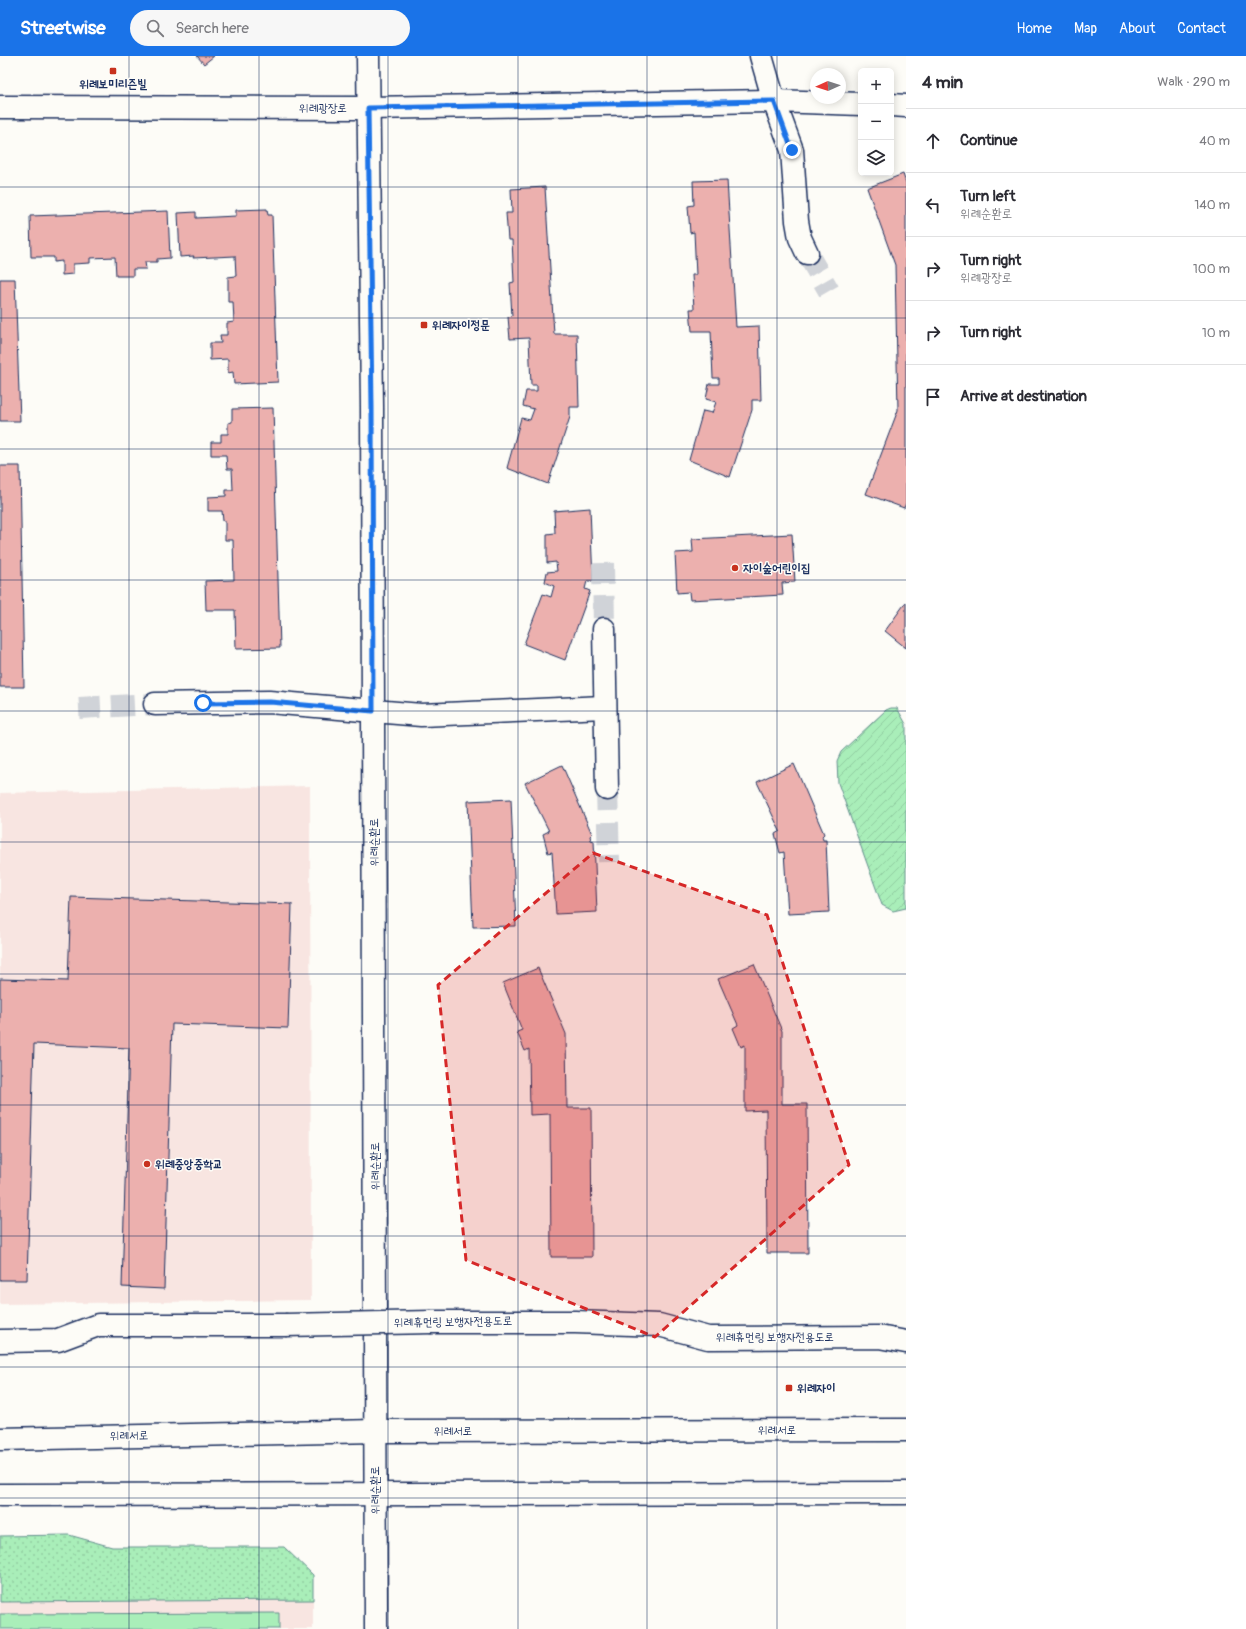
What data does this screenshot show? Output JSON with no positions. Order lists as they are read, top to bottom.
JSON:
{
  "streets": {
    "street": [
      "위례광장로",
      "위례순환로",
      "위례휴먼링 보행자전용도로",
      "위례서로"
    ]
  },
  "crossings": [
    ["위례광장로", "위례순환로"],
    ["위례순환로", "위례서로"]
  ],
  "places": {
    "transit": ["위례보미리즌빌", "위례자이정문", "위례자이"],
    "other": ["자이숲어린이집", "위례중앙중학교"]
  },
  "north": "left",
  "page": {
    "header": "Streetwise",
    "search": "Search here",
    "nav": [
      "Home",
      "Map",
      "About",
      "Contact"
    ],
    "heading": ["4 min", "Walk · 290 m"],
    "map_buttons": ["+", "−"],
    "list": [
      ["Continue", "40 m"],
      ["Turn left", "위례순환로", "140 m"],
      ["Turn right", "위례광장로", "100 m"],
      ["Turn right", "10 m"],
      "Arrive at destination"
    ]
  }
}
